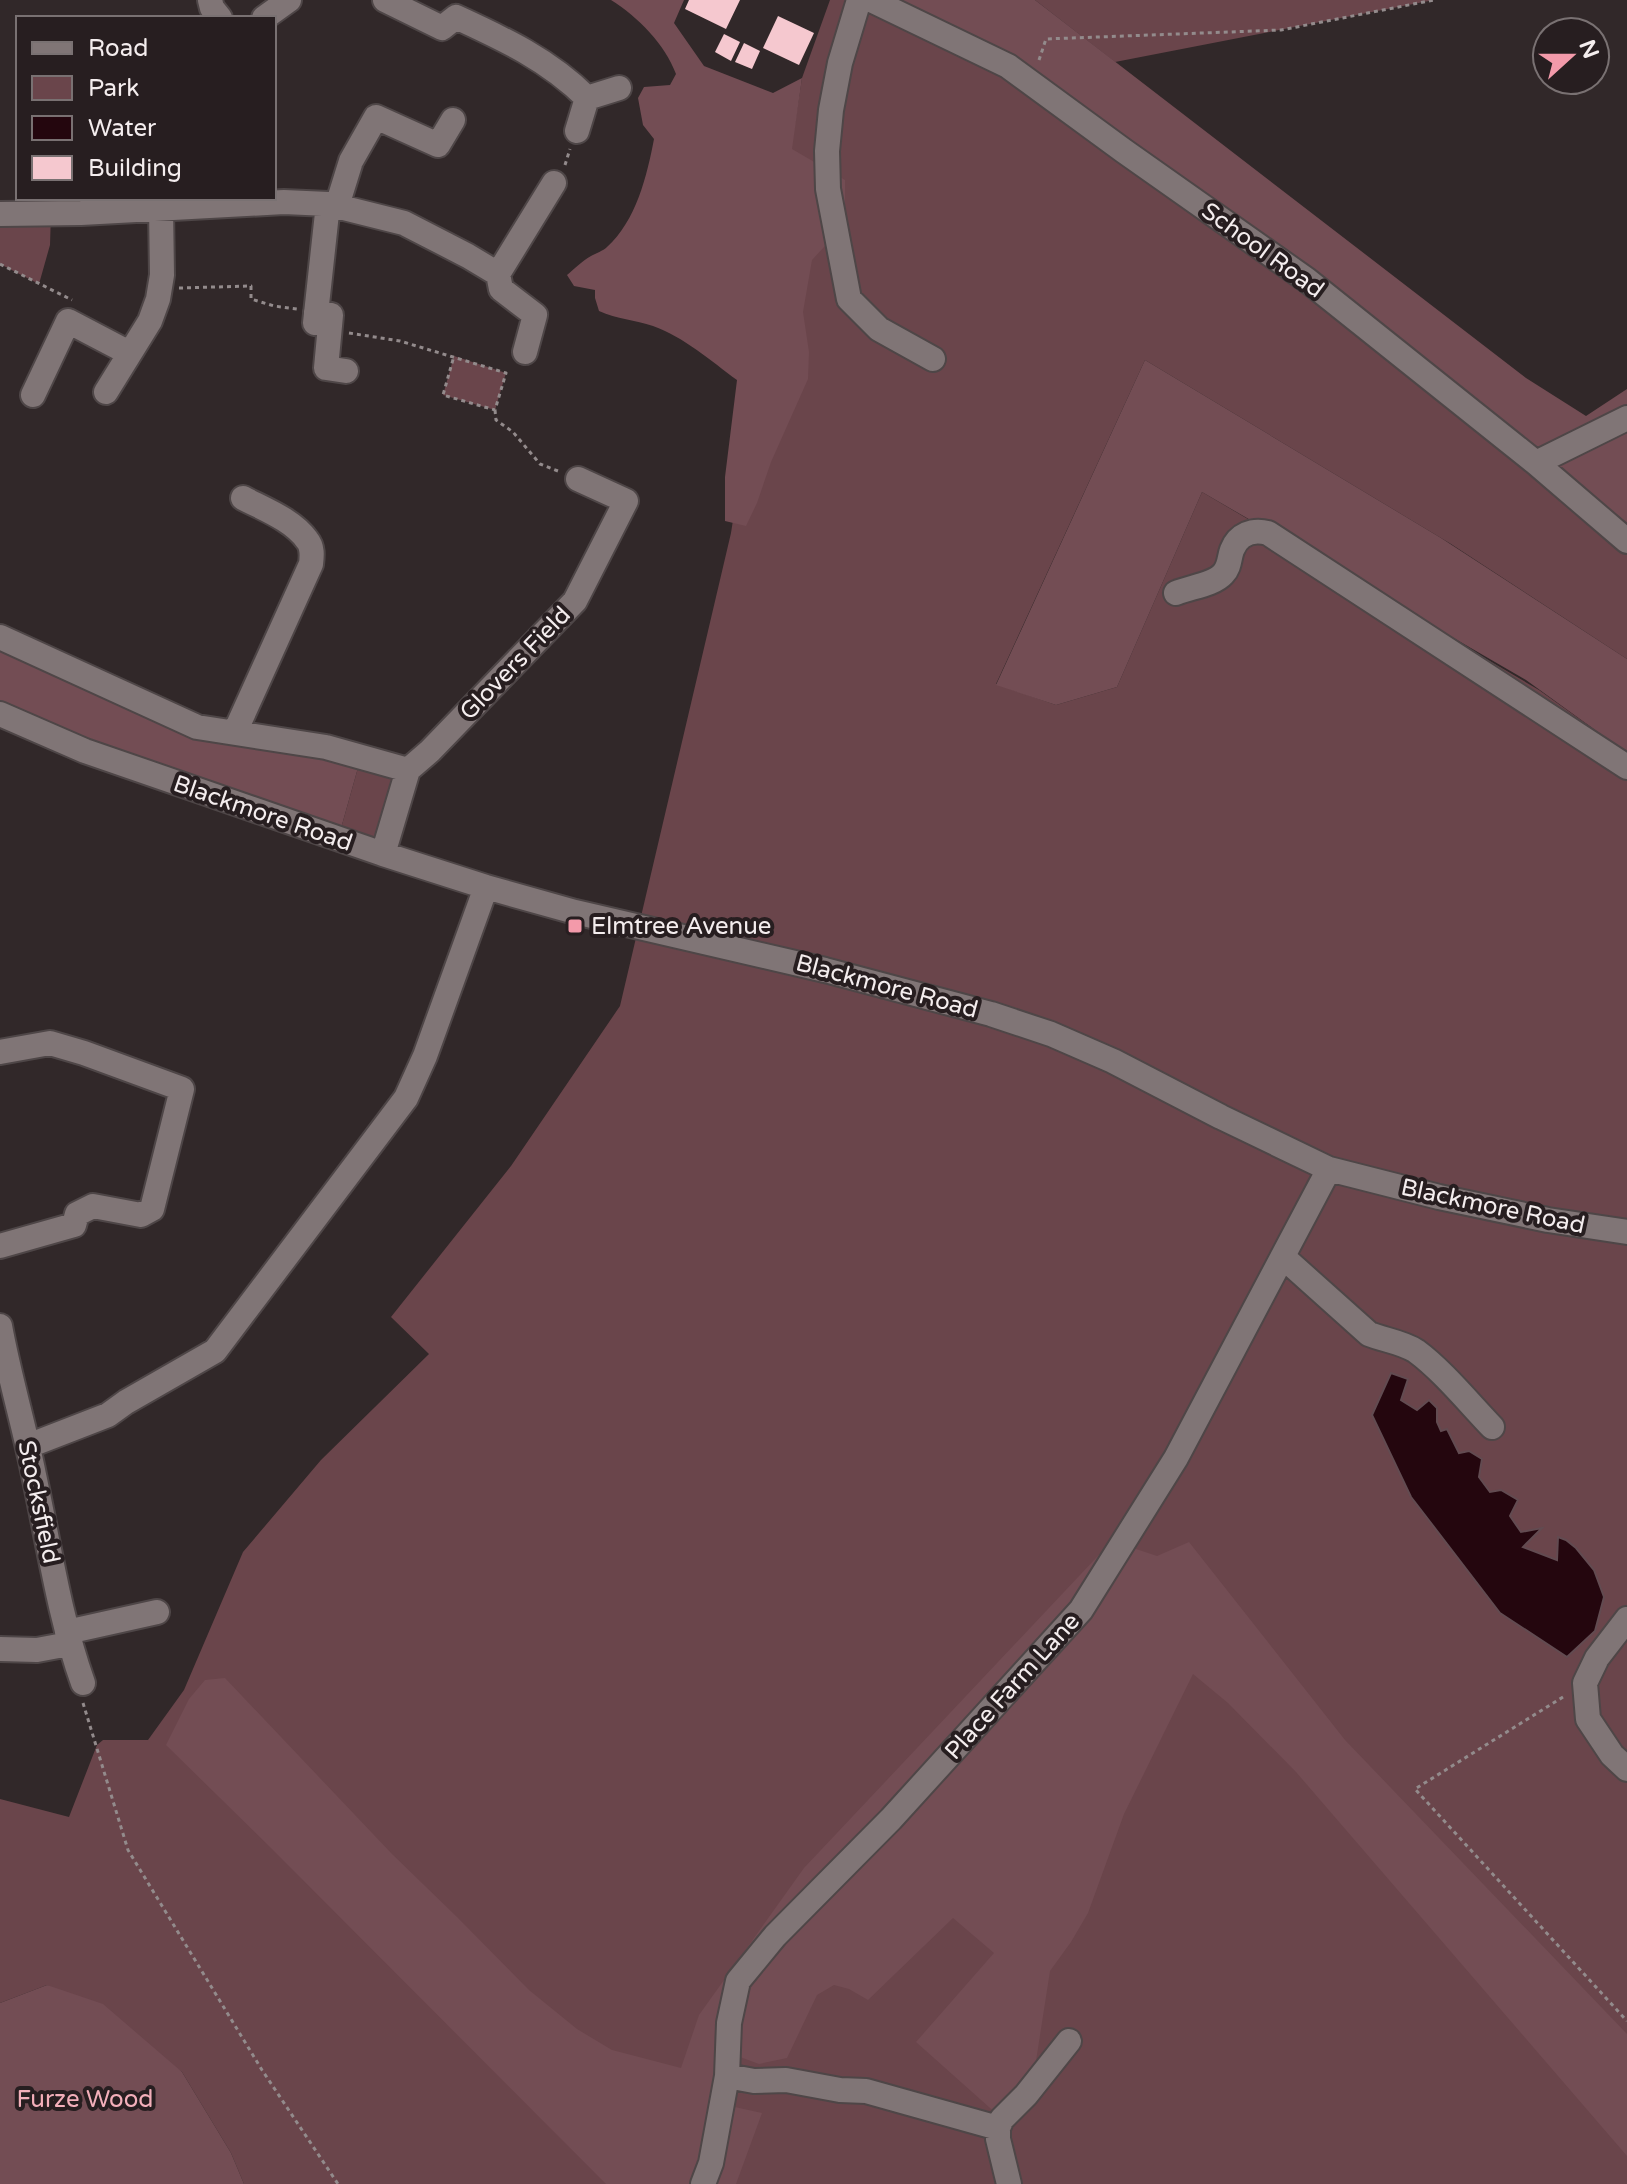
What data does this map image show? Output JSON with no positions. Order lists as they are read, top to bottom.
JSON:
{
  "streets": {
    "street": [
      "School Road",
      "Glovers Field",
      "Blackmore Road",
      "Stocksfield",
      "Place Farm Lane"
    ]
  },
  "crossings": [
    ["Blackmore Road", "Place Farm Lane"]
  ],
  "parks": ["Furze Wood"],
  "places": {
    "transit": ["Elmtree Avenue"]
  },
  "legend": [
    "Road",
    "Park",
    "Water",
    "Building"
  ],
  "north": "right"
}
